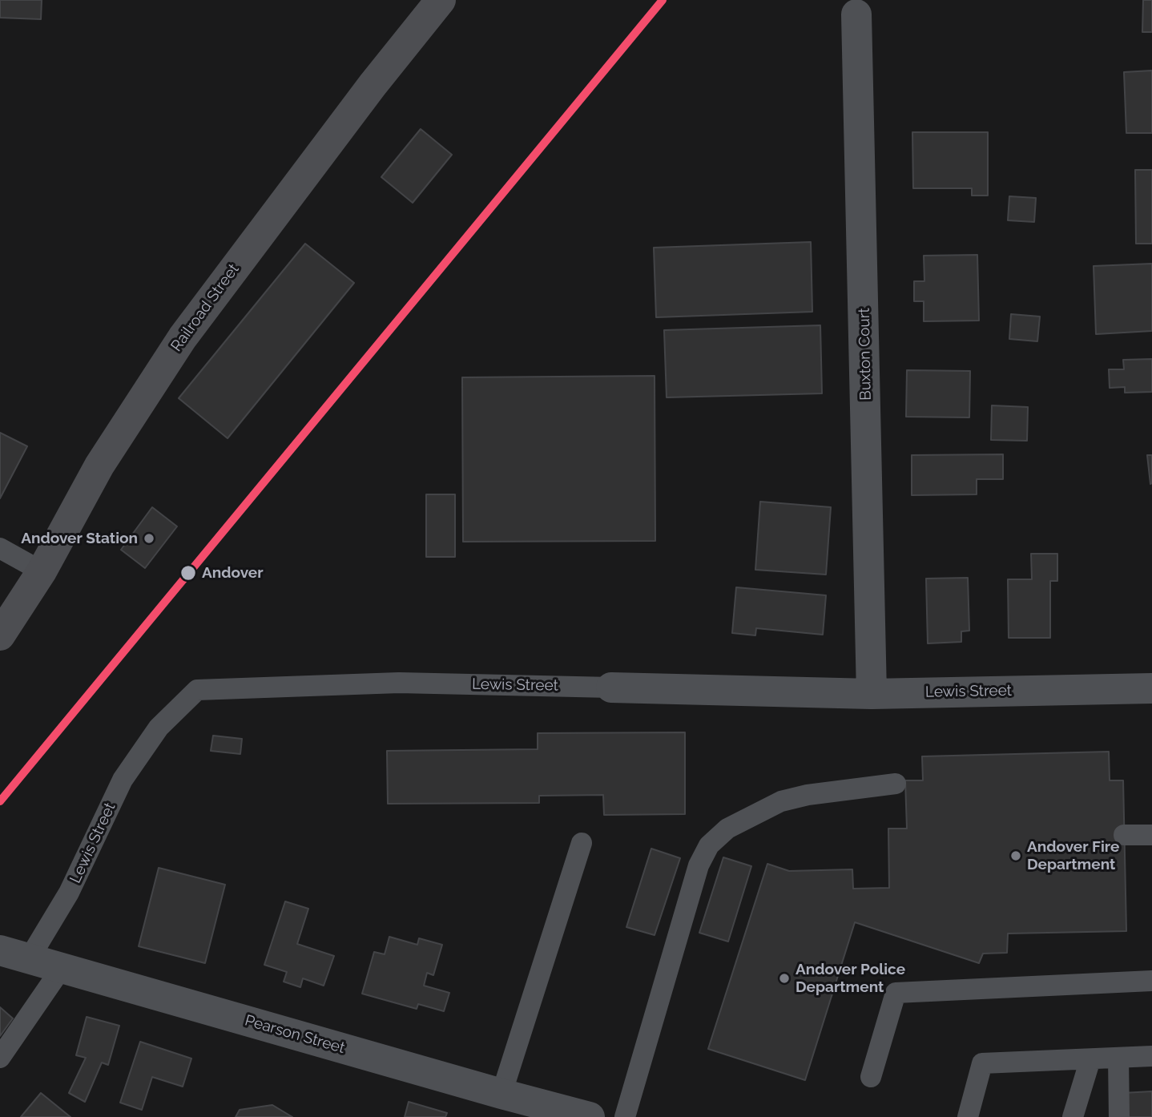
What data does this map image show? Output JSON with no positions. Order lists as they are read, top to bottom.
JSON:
{
  "streets": {
    "main road": ["Railroad Street"],
    "street": ["Buxton Court", "Lewis Street", "Pearson Street"]
  },
  "crossings": [
    ["Buxton Court", "Lewis Street"],
    ["Lewis Street", "Pearson Street"]
  ],
  "places": [
    "Andover Station",
    "Andover",
    "Andover Fire Department",
    "Andover Police Department"
  ]
}
